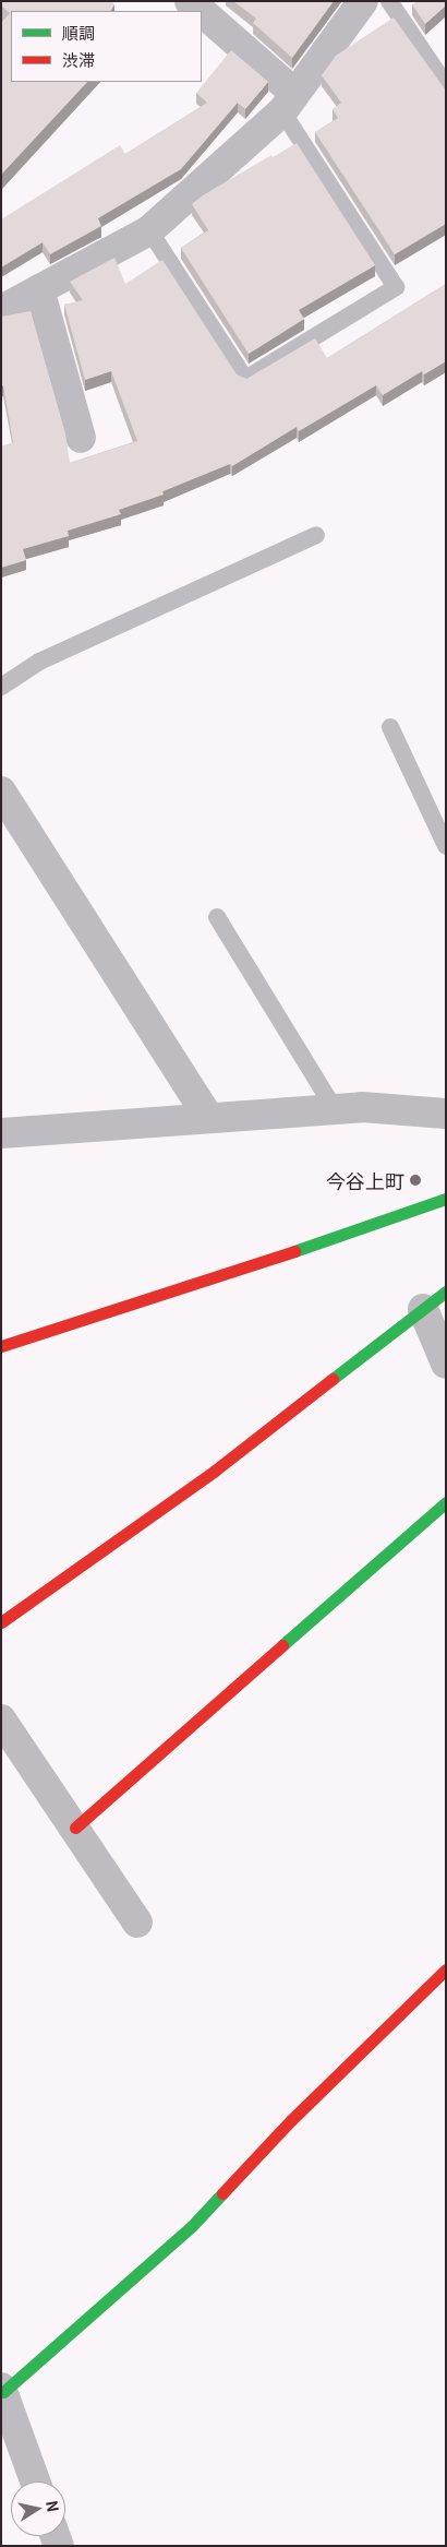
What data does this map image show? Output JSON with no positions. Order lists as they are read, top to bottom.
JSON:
{
  "places": ["今谷上町"],
  "legend": ["順調", "渋滞"],
  "north": "right"
}
